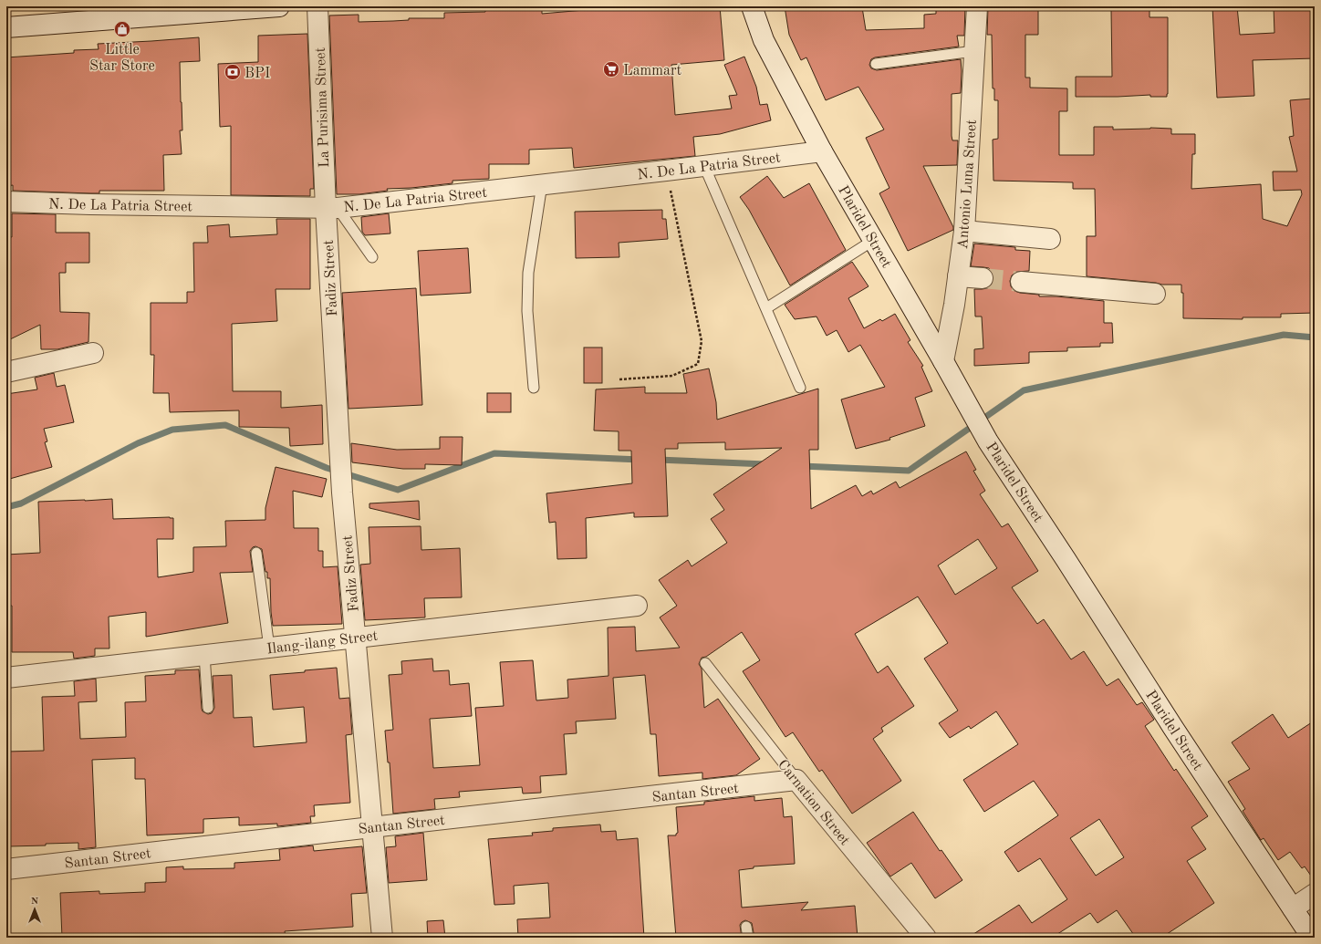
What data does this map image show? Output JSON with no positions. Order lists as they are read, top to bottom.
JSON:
{
  "streets": {
    "street": [
      "La Purisima Street",
      "N. De La Patria Street",
      "Antonio Luna Street",
      "Plaridel Street",
      "Fadiz Street",
      "Ilang-ilang Street",
      "Santan Street",
      "Carnation Street"
    ]
  },
  "crossings": [
    ["La Purisima Street", "N. De La Patria Street"],
    ["La Purisima Street", "Fadiz Street"],
    ["N. De La Patria Street", "Plaridel Street"],
    ["N. De La Patria Street", "Fadiz Street"],
    ["Antonio Luna Street", "Plaridel Street"],
    ["Fadiz Street", "Ilang-ilang Street"],
    ["Fadiz Street", "Santan Street"],
    ["Santan Street", "Carnation Street"]
  ],
  "places": {
    "shop": ["Little Star Store"],
    "supermarket": ["Lammart"],
    "bank": ["BPI"]
  },
  "north": "top"
}
